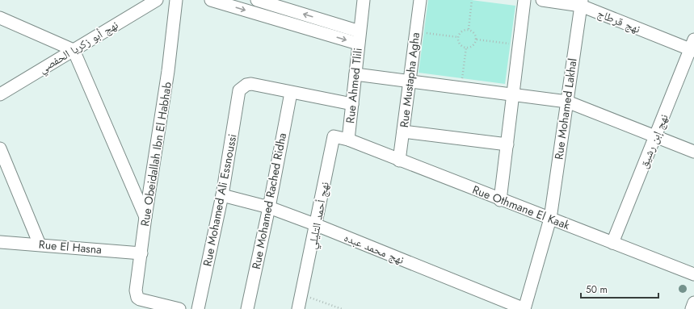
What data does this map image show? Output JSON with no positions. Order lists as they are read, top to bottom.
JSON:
{
  "streets": {
    "street": [
      "نهج قرطاج",
      "نهج أبو زكريا الحفصي",
      "Rue Mustapha Agha",
      "Rue Ahmed Tlili",
      "Rue Mohamed Lakhal",
      "نهج إبن رشيق",
      "Rue Obeidallah Ibn El Habhab",
      "Rue Mohamed Ali Essnoussi",
      "Rue Mohamed Rached Ridha",
      "Rue Othmane El Kaak",
      "نهج أحمد التليلي",
      "Rue El Hasna",
      "نهج محمد عبده"
    ]
  },
  "crossings": [
    ["نهج قرطاج", "Rue Mohamed Lakhal"],
    ["نهج قرطاج", "نهج إبن رشيق"],
    ["Rue Mustapha Agha", "Rue Othmane El Kaak"],
    ["Rue Ahmed Tlili", "Rue Othmane El Kaak"],
    ["Rue Ahmed Tlili", "نهج أحمد التليلي"],
    ["Rue Mohamed Lakhal", "Rue Othmane El Kaak"],
    ["Rue Mohamed Lakhal", "نهج محمد عبده"],
    ["نهج إبن رشيق", "Rue Othmane El Kaak"],
    ["Rue Obeidallah Ibn El Habhab", "Rue El Hasna"],
    ["Rue Mohamed Ali Essnoussi", "Rue Mohamed Rached Ridha"],
    ["Rue Mohamed Ali Essnoussi", "نهج محمد عبده"],
    ["Rue Mohamed Rached Ridha", "نهج محمد عبده"],
    ["Rue Othmane El Kaak", "نهج أحمد التليلي"],
    ["نهج أحمد التليلي", "نهج محمد عبده"]
  ],
  "scale_bar": "50 m"
}
